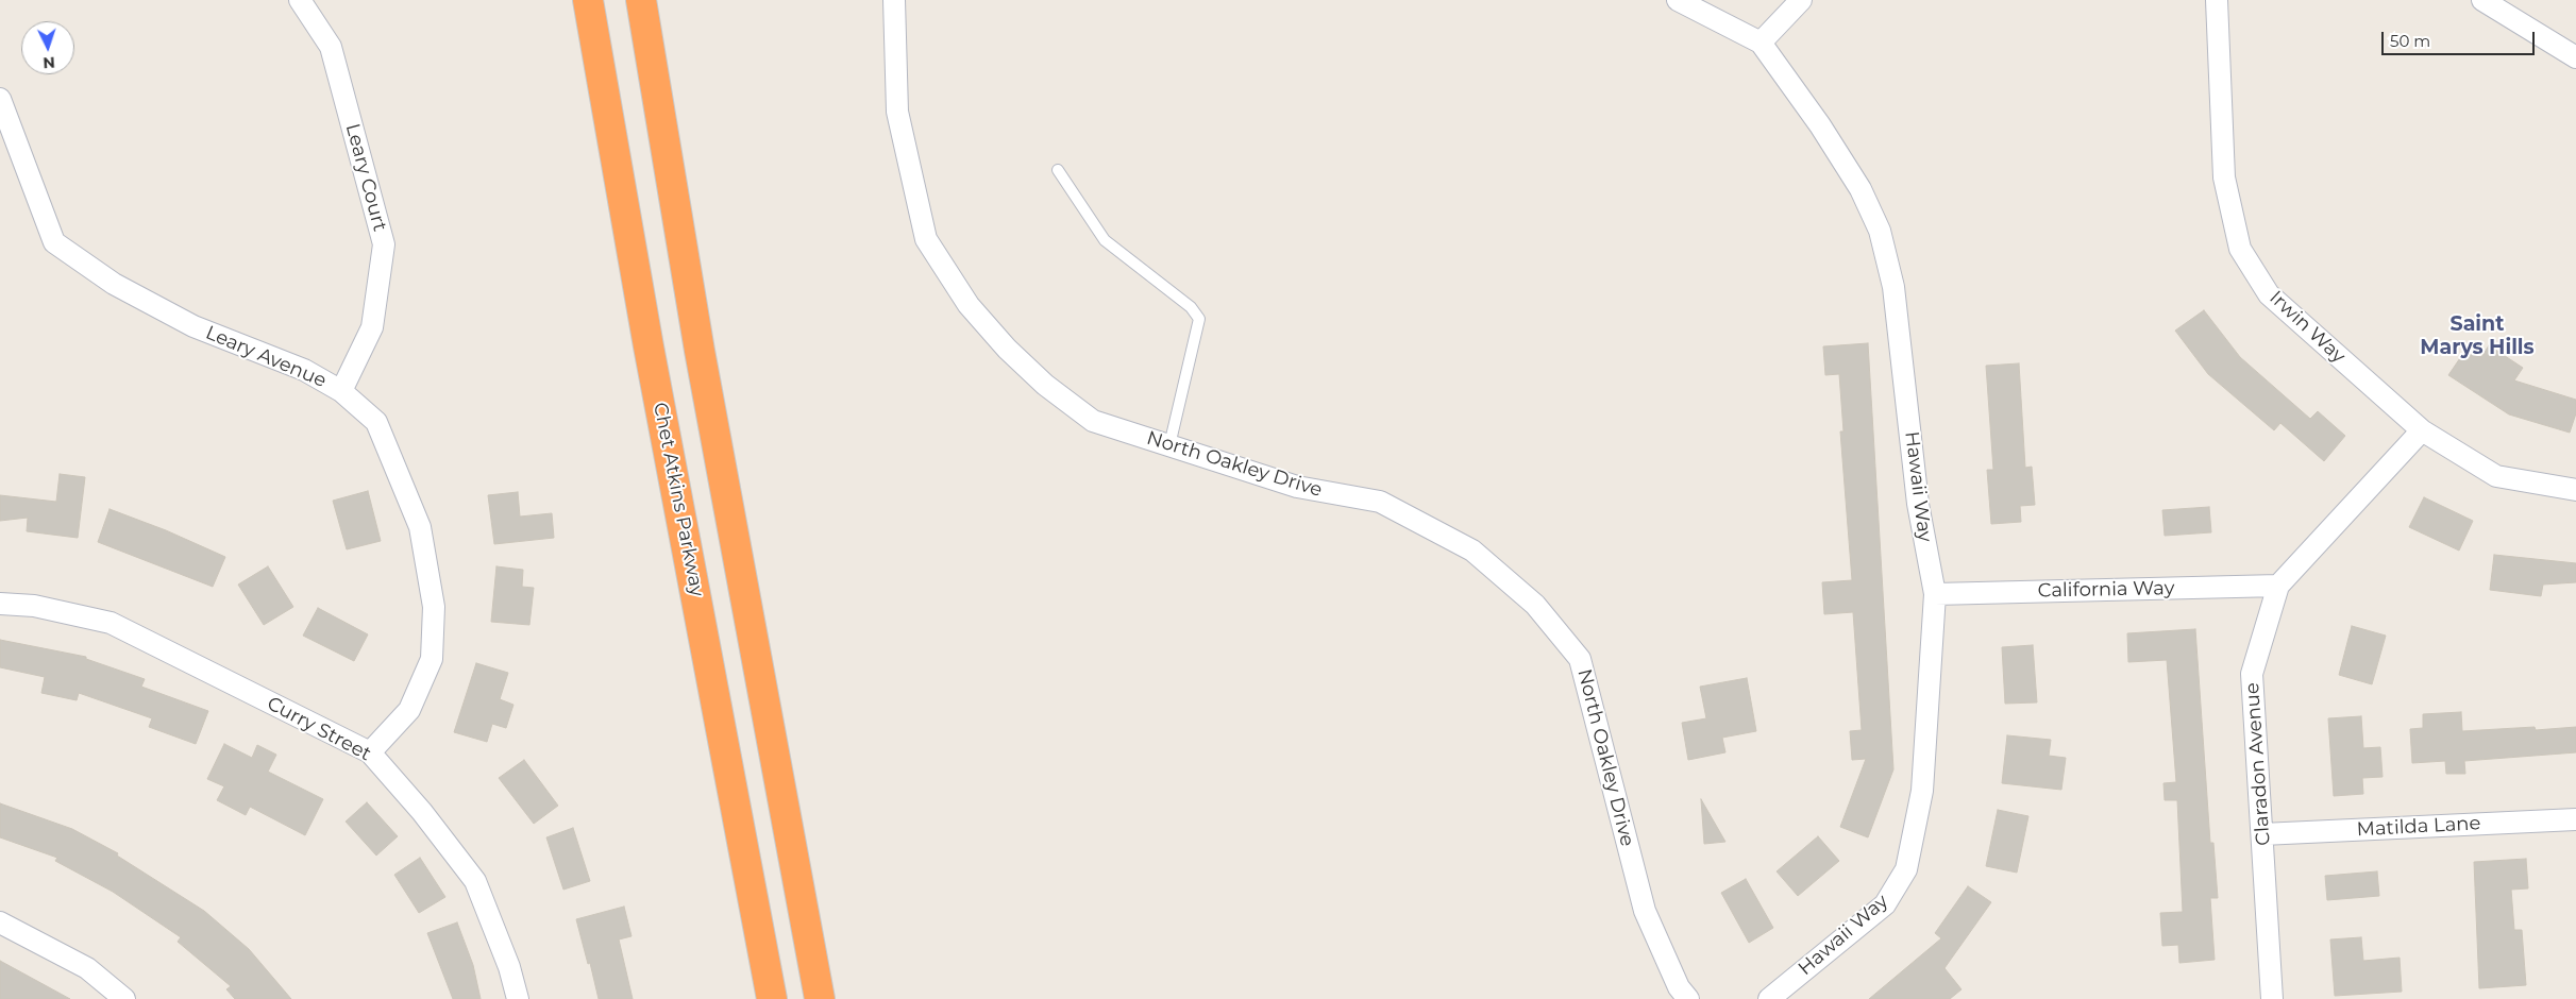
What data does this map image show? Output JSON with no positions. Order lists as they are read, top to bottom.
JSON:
{
  "streets": {
    "highway": ["Chet Atkins Parkway"],
    "street": [
      "Leary Court",
      "Irwin Way",
      "Leary Avenue",
      "North Oakley Drive",
      "Hawaii Way",
      "California Way",
      "Curry Street",
      "Claradon Avenue",
      "Matilda Lane"
    ]
  },
  "crossings": [
    ["Leary Court", "Leary Avenue"],
    ["Irwin Way", "Claradon Avenue"],
    ["Leary Avenue", "Curry Street"],
    ["Hawaii Way", "California Way"],
    ["California Way", "Claradon Avenue"],
    ["Claradon Avenue", "Matilda Lane"]
  ],
  "districts": ["Saint Marys Hills"],
  "scale_bar": "50 m",
  "north": "bottom"
}
